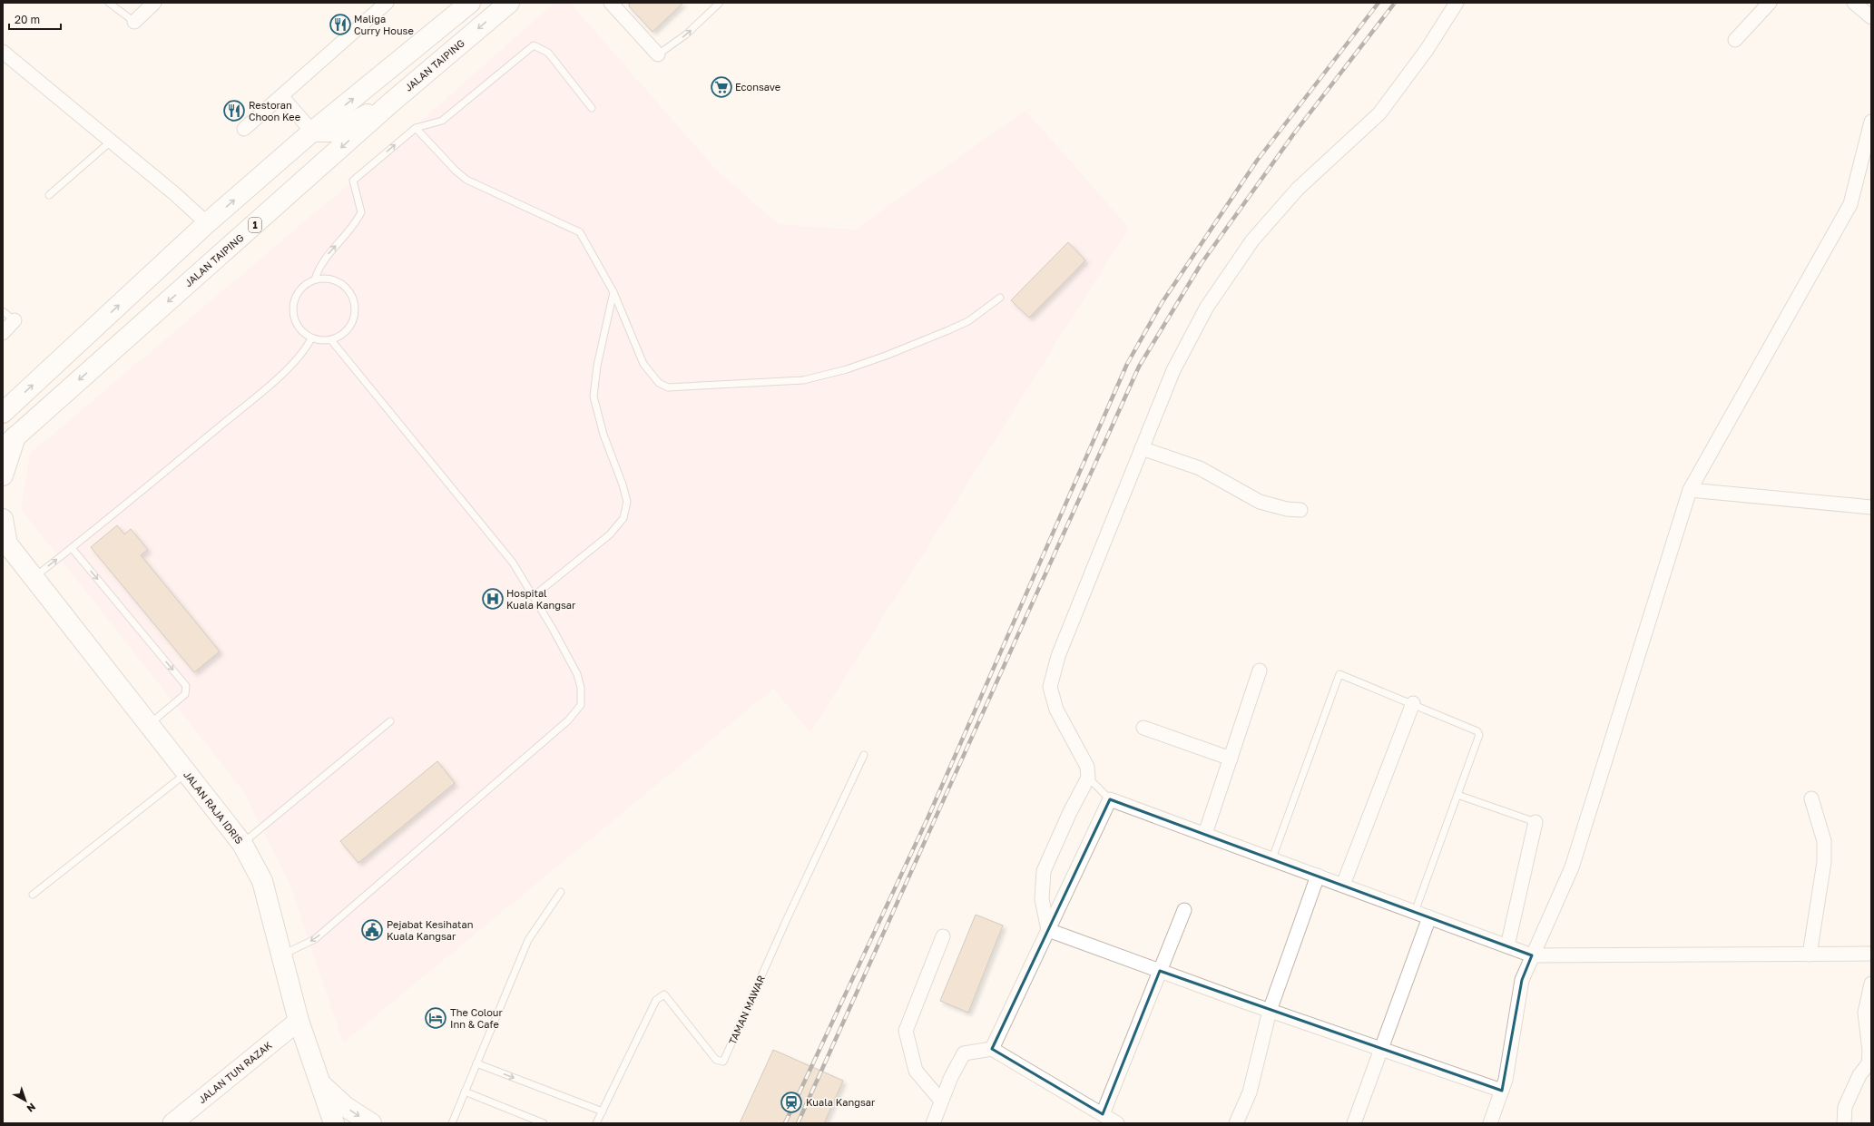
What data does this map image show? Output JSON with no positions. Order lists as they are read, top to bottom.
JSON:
{
  "streets": {
    "main road": ["JALAN TAIPING", "1", "JALAN RAJA IDRIS"],
    "street": ["JALAN TUN RAZAK"],
    "lane": ["TAMAN MAWAR"]
  },
  "crossings": [
    ["JALAN RAJA IDRIS", "JALAN TUN RAZAK"]
  ],
  "places": {
    "restaurant": ["Maliga Curry House", "Restoran Choon Kee"],
    "supermarket": ["Econsave"],
    "hospital": ["Hospital Kuala Kangsar"],
    "public building": ["Pejabat Kesihatan Kuala Kangsar"],
    "hotel": ["The Colour Inn & Cafe"],
    "station": ["Kuala Kangsar"]
  },
  "scale_bar": "20 m",
  "north": "bottom right"
}
